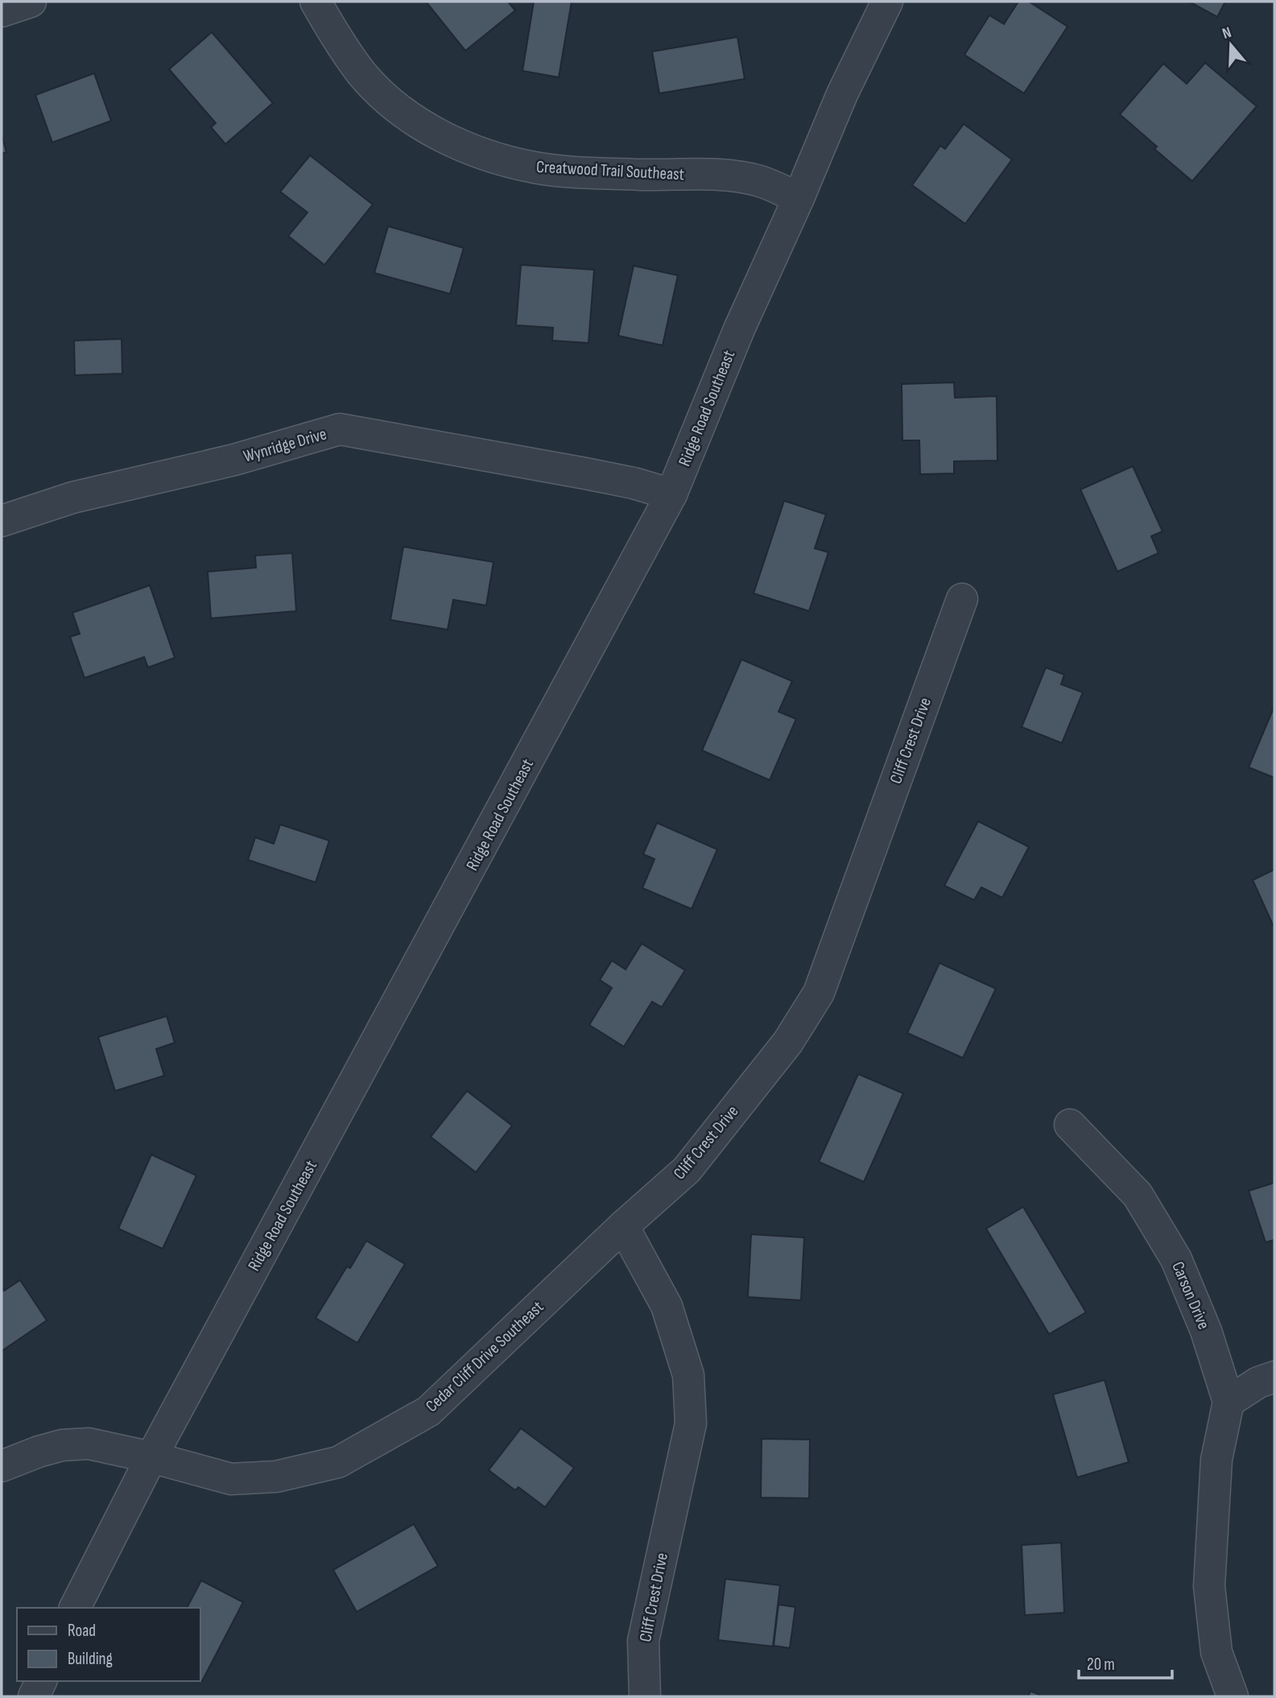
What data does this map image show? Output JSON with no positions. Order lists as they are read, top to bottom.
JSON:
{
  "streets": {
    "street": [
      "Creatwood Trail Southeast",
      "Ridge Road Southeast",
      "Wynridge Drive",
      "Cliff Crest Drive",
      "Carson Drive",
      "Cedar Cliff Drive Southeast"
    ]
  },
  "crossings": [
    ["Creatwood Trail Southeast", "Ridge Road Southeast"],
    ["Ridge Road Southeast", "Wynridge Drive"],
    ["Ridge Road Southeast", "Cedar Cliff Drive Southeast"],
    ["Cliff Crest Drive", "Cedar Cliff Drive Southeast"]
  ],
  "legend": ["Road", "Building"],
  "scale_bar": "20 m",
  "north": "top"
}
